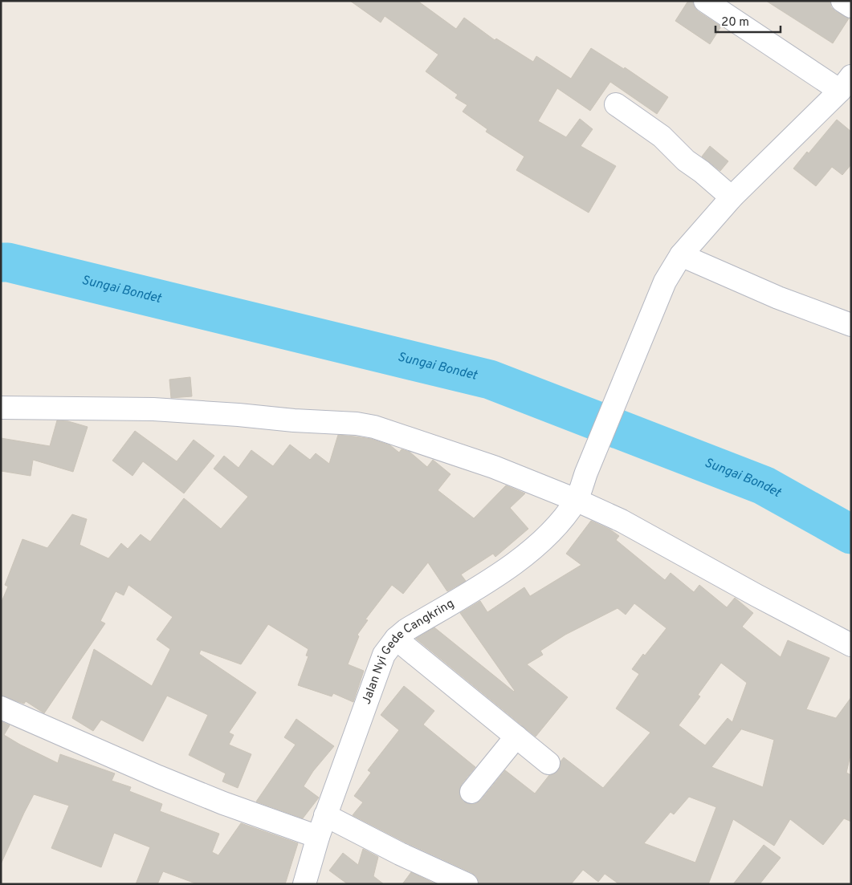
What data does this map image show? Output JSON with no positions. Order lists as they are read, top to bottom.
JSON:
{
  "streets": {
    "street": ["Jalan Nyi Gede Cangkring"]
  },
  "water": ["Sungai Bondet"],
  "scale_bar": "20 m"
}
